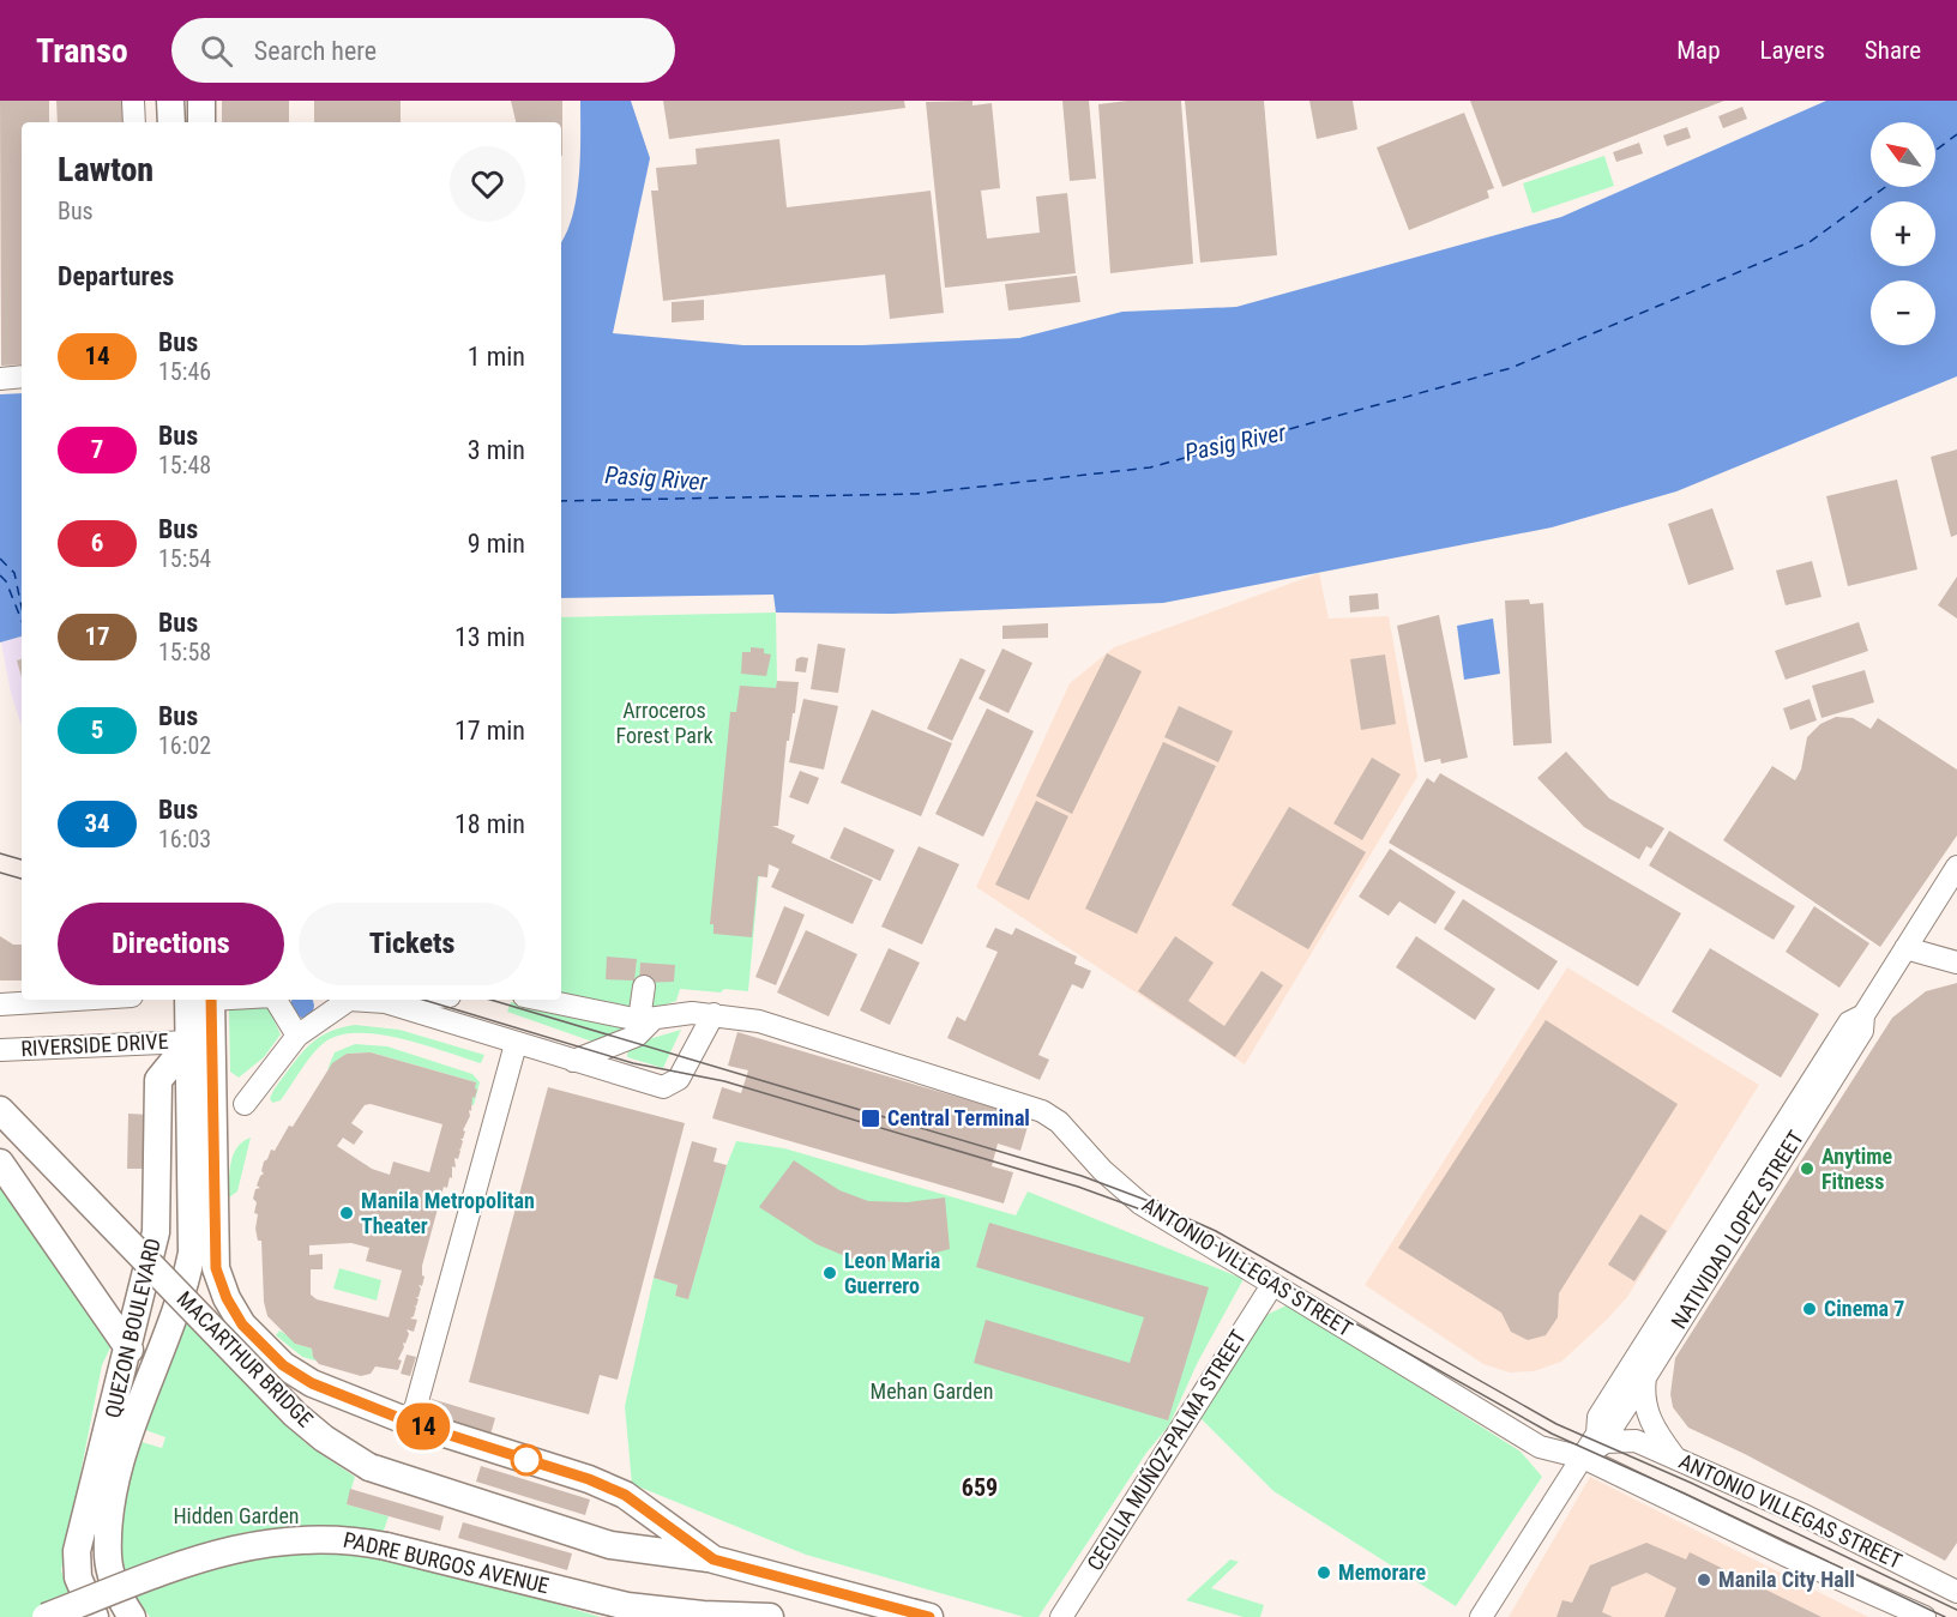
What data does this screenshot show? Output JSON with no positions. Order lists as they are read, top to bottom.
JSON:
{
  "streets": {
    "main road": ["QUEZON BOULEVARD", "MACARTHUR BRIDGE", "PADRE BURGOS AVENUE"],
    "street": [
      "RIVERSIDE DRIVE",
      "NATIVIDAD LOPEZ STREET",
      "ANTONIO VILLEGAS STREET",
      "CECILIA MUÑOZ-PALMA STREET"
    ]
  },
  "crossings": [
    ["RIVERSIDE DRIVE", "QUEZON BOULEVARD"],
    ["NATIVIDAD LOPEZ STREET", "ANTONIO VILLEGAS STREET"],
    ["ANTONIO VILLEGAS STREET", "CECILIA MUÑOZ-PALMA STREET"]
  ],
  "districts": ["659"],
  "water": ["Pasig River"],
  "parks": ["Arroceros Forest Park", "Mehan Garden", "Hidden Garden"],
  "places": {
    "transit": ["Central Terminal"],
    "other": [
      "Anytime Fitness",
      "Manila Metropolitan Theater",
      "Leon Maria Guerrero",
      "Cinema 7",
      "Memorare",
      "Manila City Hall"
    ]
  },
  "lines": ["bus line 14"],
  "north": "top left",
  "page": {
    "header": "Transo",
    "search": "Search here",
    "nav": ["Map", "Layers", "Share"],
    "on_map": "14",
    "map_buttons": ["+", "−"],
    "heading": [
      ["Lawton", "Bus"],
      "Departures"
    ],
    "list": [
      {
        "mark": "14",
        "name": "Bus",
        "note": "15:46",
        "value": "1 min"
      },
      {
        "mark": "7",
        "name": "Bus",
        "note": "15:48",
        "value": "3 min"
      },
      {
        "mark": "6",
        "name": "Bus",
        "note": "15:54",
        "value": "9 min"
      },
      {
        "mark": "17",
        "name": "Bus",
        "note": "15:58",
        "value": "13 min"
      },
      {
        "mark": "5",
        "name": "Bus",
        "note": "16:02",
        "value": "17 min"
      },
      {
        "mark": "34",
        "name": "Bus",
        "note": "16:03",
        "value": "18 min"
      }
    ],
    "buttons": ["Directions", "Tickets"]
  }
}
